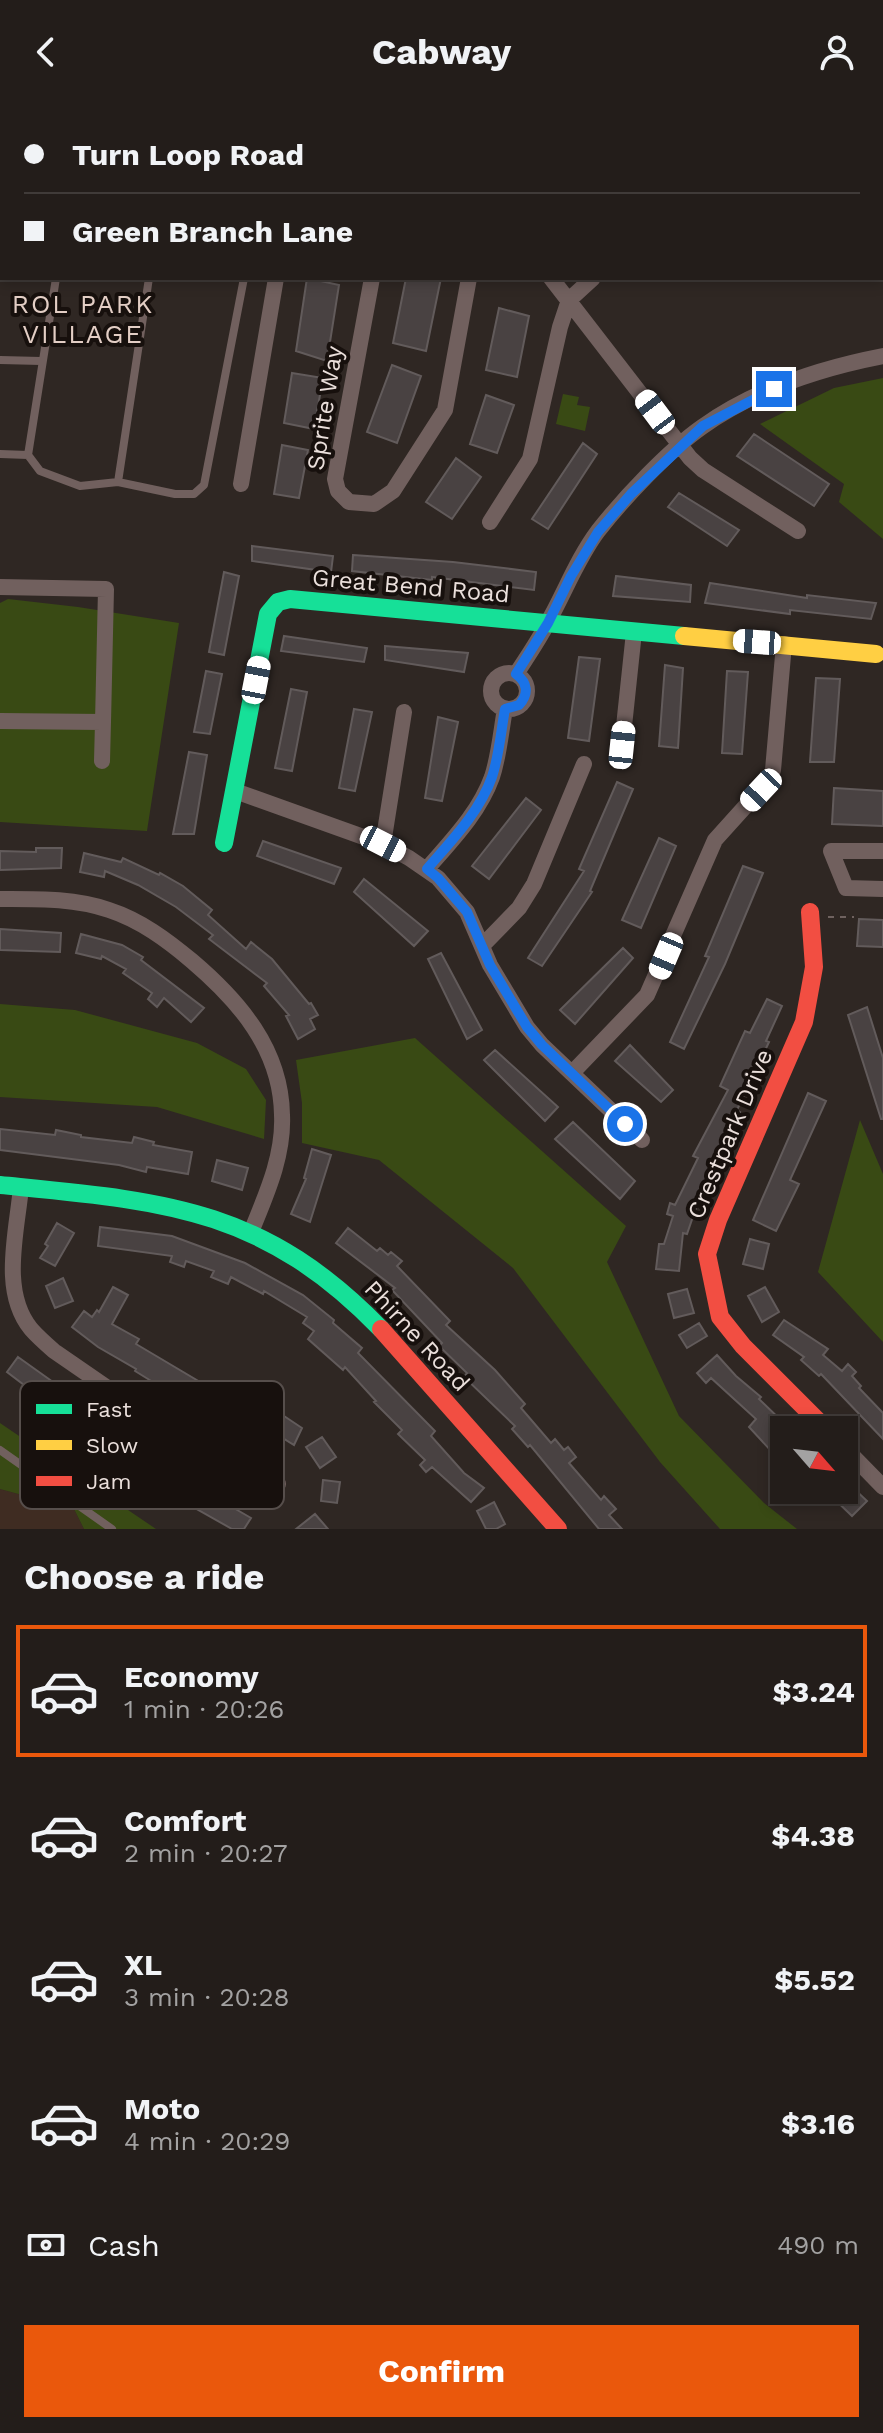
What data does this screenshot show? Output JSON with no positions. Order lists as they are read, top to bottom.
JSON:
{
  "streets": {
    "street": [
      "Sprite Way",
      "Great Bend Road",
      "Crestpark Drive",
      "Phirne Road"
    ]
  },
  "districts": ["ROL PARK VILLAGE"],
  "legend": ["Fast", "Slow", "Jam"],
  "north": "bottom right",
  "page": {
    "header": "Cabway",
    "banner": ["Turn Loop Road", "Green Branch Lane"],
    "heading": "Choose a ride",
    "list": [
      {
        "name": "Economy",
        "note": "1 min · 20:26",
        "value": "$3.24"
      },
      {
        "name": "Comfort",
        "note": "2 min · 20:27",
        "value": "$4.38"
      },
      {
        "name": "XL",
        "note": "3 min · 20:28",
        "value": "$5.52"
      },
      {
        "name": "Moto",
        "note": "4 min · 20:29",
        "value": "$3.16"
      }
    ],
    "pay": ["Cash", "490 m"],
    "buttons": "Confirm"
  }
}
